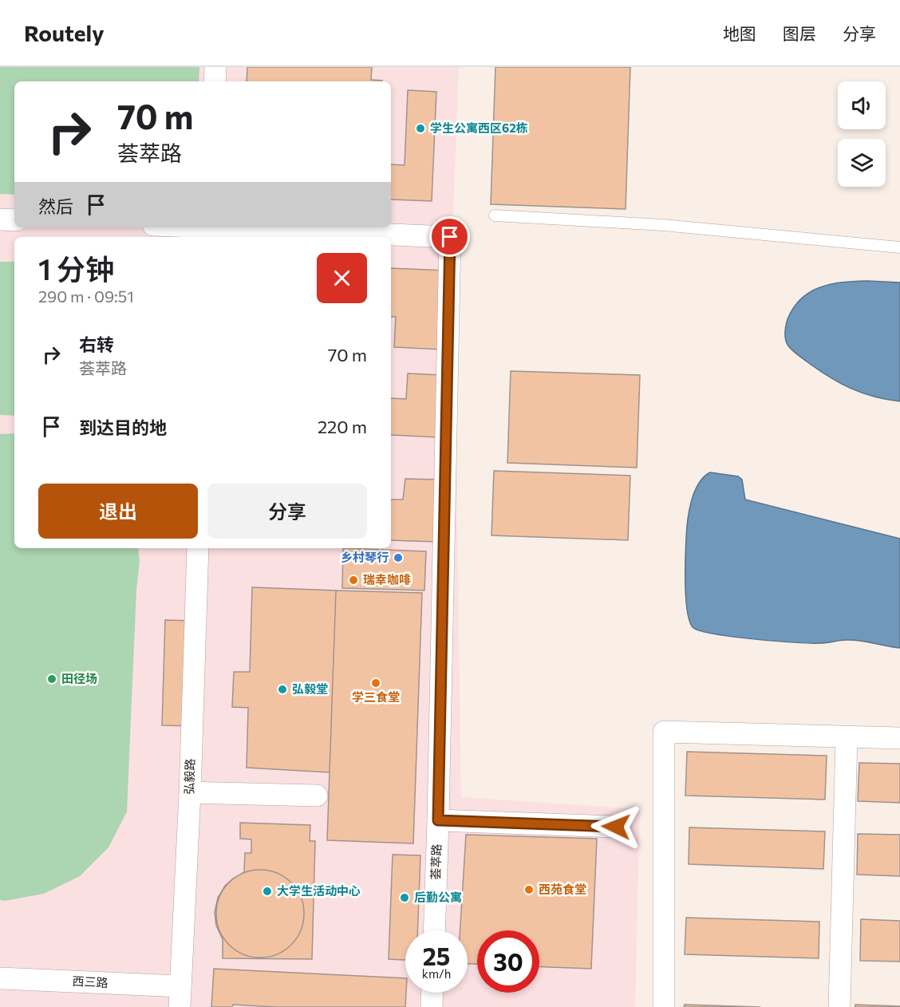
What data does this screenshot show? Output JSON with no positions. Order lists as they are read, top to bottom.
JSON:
{
  "streets": {
    "street": ["弘毅路", "荟萃路", "西三路"]
  },
  "crossings": [
    ["弘毅路", "西三路"]
  ],
  "places": [
    "学生公寓西区62栋",
    "乡村琴行",
    "瑞幸咖啡",
    "田径场",
    "学三食堂",
    "弘毅堂",
    "西苑食堂",
    "大学生活动中心",
    "后勤公寓"
  ],
  "page": {
    "header": "Routely",
    "nav": ["地图", "图层", "分享"],
    "turn": ["70 m", "荟萃路"],
    "then": "然后",
    "heading": ["1 分钟", "290 m · 09:51"],
    "list": [
      {
        "name": "右转",
        "note": "荟萃路",
        "value": "70 m"
      },
      {
        "name": "到达目的地",
        "value": "220 m"
      }
    ],
    "buttons": ["退出", "分享"],
    "speed": "25 km/h",
    "limit": "30"
  }
}
